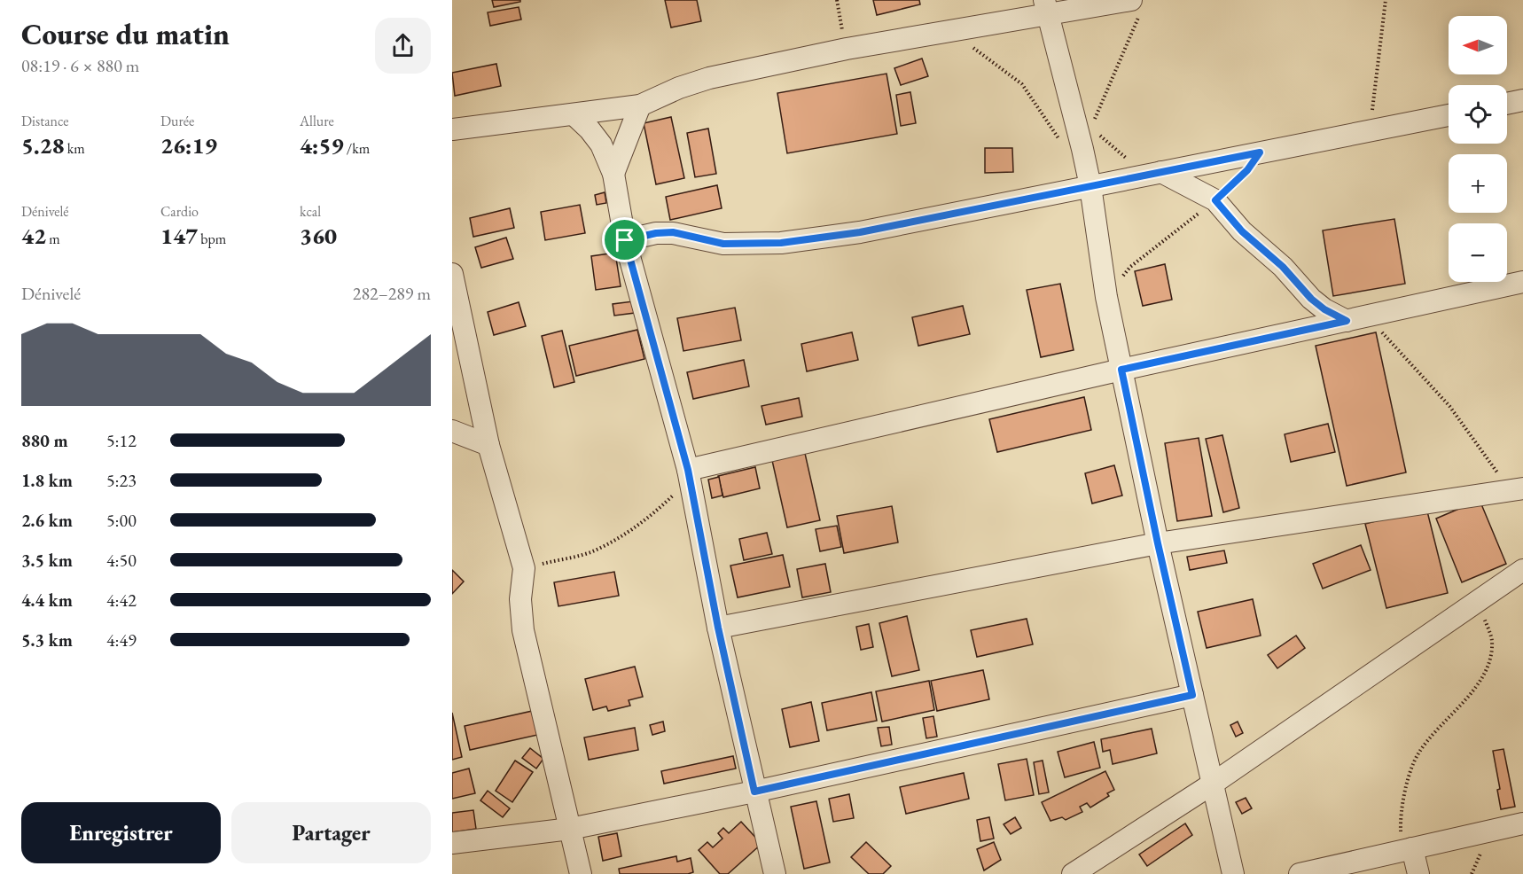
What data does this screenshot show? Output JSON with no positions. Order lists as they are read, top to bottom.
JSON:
{
  "north": "left",
  "page": {
    "heading": ["Course du matin", "08:19 · 6 × 880 m"],
    "map_buttons": ["+", "−"],
    "stats": [
      ["Distance", "5.28 km"],
      ["Durée", "26:19"],
      ["Allure", "4:59 /km"],
      ["Dénivelé", "42 m"],
      ["Cardio", "147 bpm"],
      ["kcal", "360"]
    ],
    "chart": ["Dénivelé", "282–289 m"],
    "list": [
      {
        "name": "880 m",
        "note": "5:12"
      },
      {
        "name": "1.8 km",
        "note": "5:23"
      },
      {
        "name": "2.6 km",
        "note": "5:00"
      },
      {
        "name": "3.5 km",
        "note": "4:50"
      },
      {
        "name": "4.4 km",
        "note": "4:42"
      },
      {
        "name": "5.3 km",
        "note": "4:49"
      }
    ],
    "buttons": ["Enregistrer", "Partager"]
  }
}
